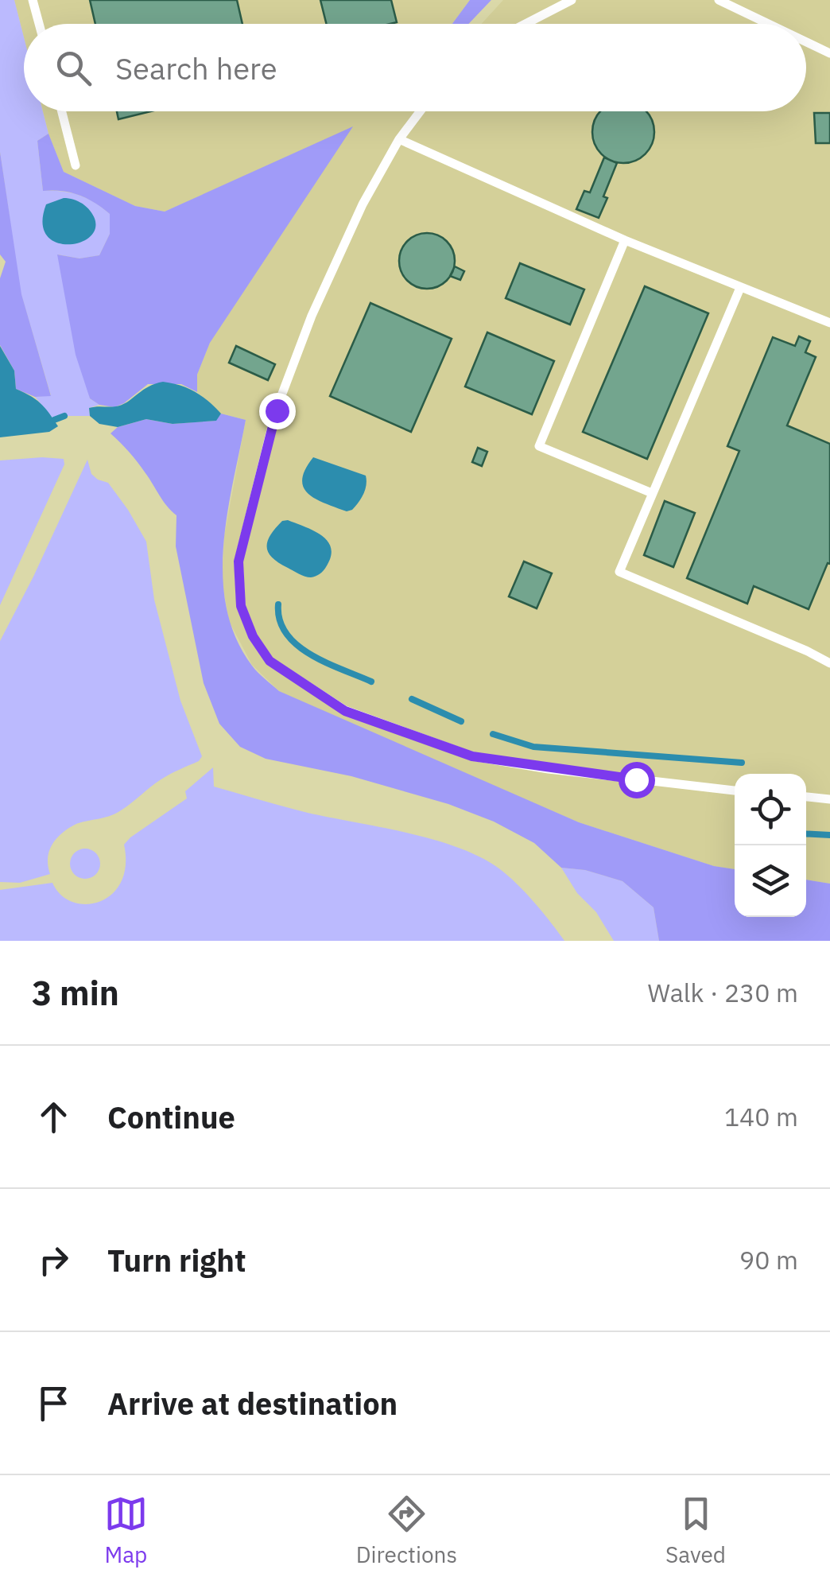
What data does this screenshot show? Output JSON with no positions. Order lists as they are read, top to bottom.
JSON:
{
  "page": {
    "search": "Search here",
    "heading": ["3 min", "Walk · 230 m"],
    "list": [
      ["Continue", "140 m"],
      ["Turn right", "90 m"],
      "Arrive at destination"
    ],
    "nav": ["Map", "Directions", "Saved"]
  }
}
